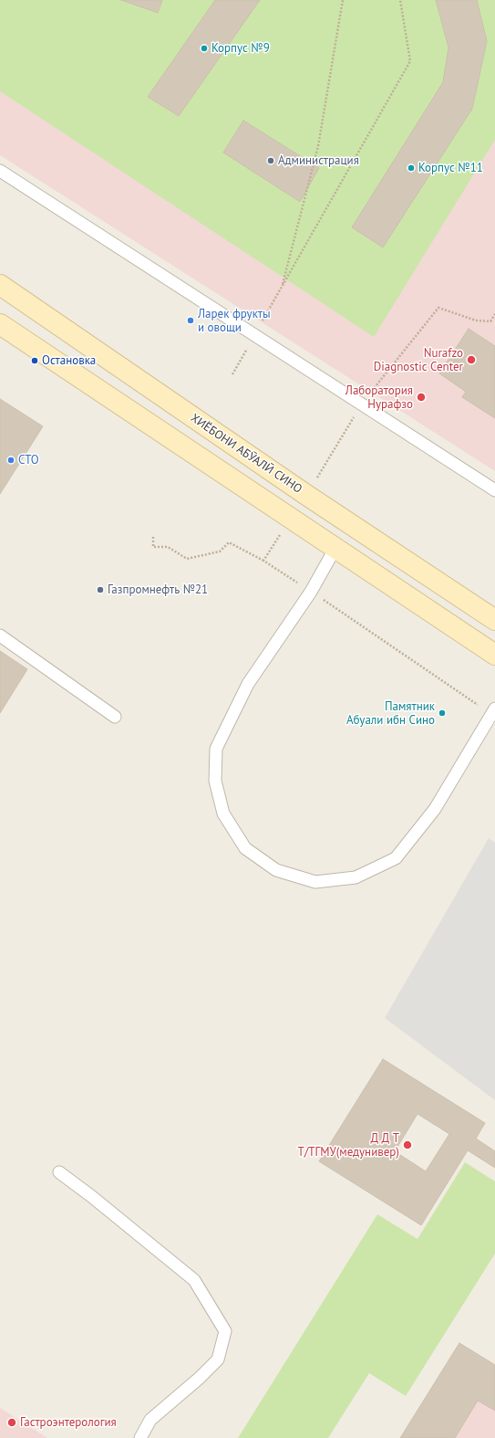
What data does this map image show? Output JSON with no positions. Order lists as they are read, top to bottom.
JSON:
{
  "streets": {
    "main road": ["ХИЁБОНИ АБӮАЛӢ СИНО"]
  },
  "places": [
    "Корпус №9",
    "Администрация",
    "Корпус №11",
    "Ларек фрукты и овощи",
    "Nurafzo Diagnostic Center",
    "Остановка",
    "Лаборатория Нурафзо",
    "СТО",
    "Газпромнефть №21",
    "Памятник Абуали ибн Сино",
    "Д Д Т Т/ТГМУ(медунивер)",
    "Гастроэнтерология"
  ]
}
